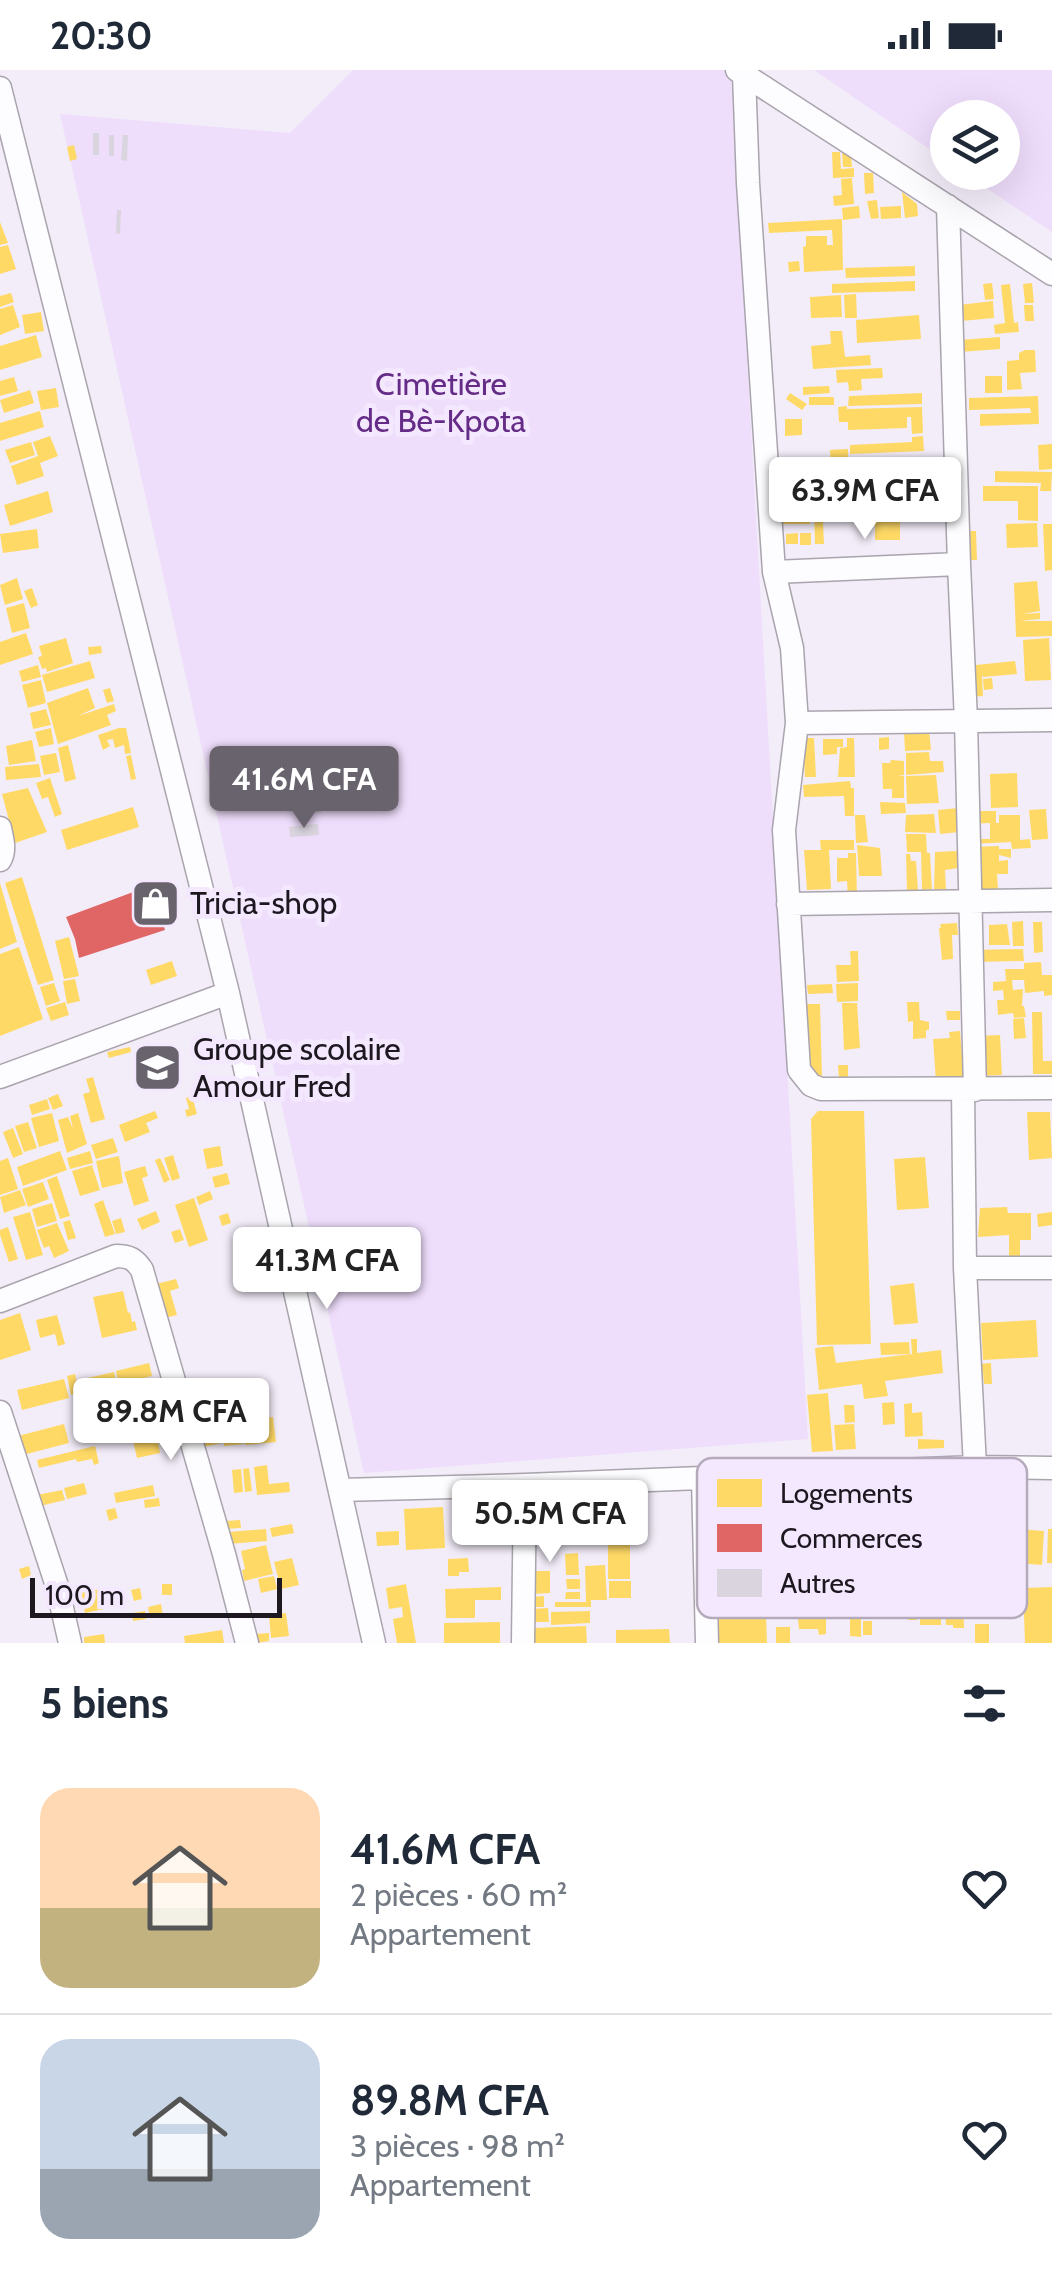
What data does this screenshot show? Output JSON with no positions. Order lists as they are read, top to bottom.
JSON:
{
  "parks": ["Cimetière de Bè-Kpota"],
  "places": {
    "shop": ["Tricia-shop"],
    "school or university": ["Groupe scolaire Amour Fred"]
  },
  "legend": ["Logements", "Commerces", "Autres"],
  "scale_bar": "100 m",
  "page": {
    "status": "20:30",
    "price": [
      "63.9M CFA",
      "41.6M CFA",
      "41.3M CFA",
      "89.8M CFA",
      "50.5M CFA"
    ],
    "scale": "100 m",
    "heading": "5 biens",
    "list": [
      {
        "name": "41.6M CFA",
        "note": "2 pièces · 60 m² · Appartement"
      },
      {
        "name": "89.8M CFA",
        "note": "3 pièces · 98 m² · Appartement"
      }
    ]
  }
}
